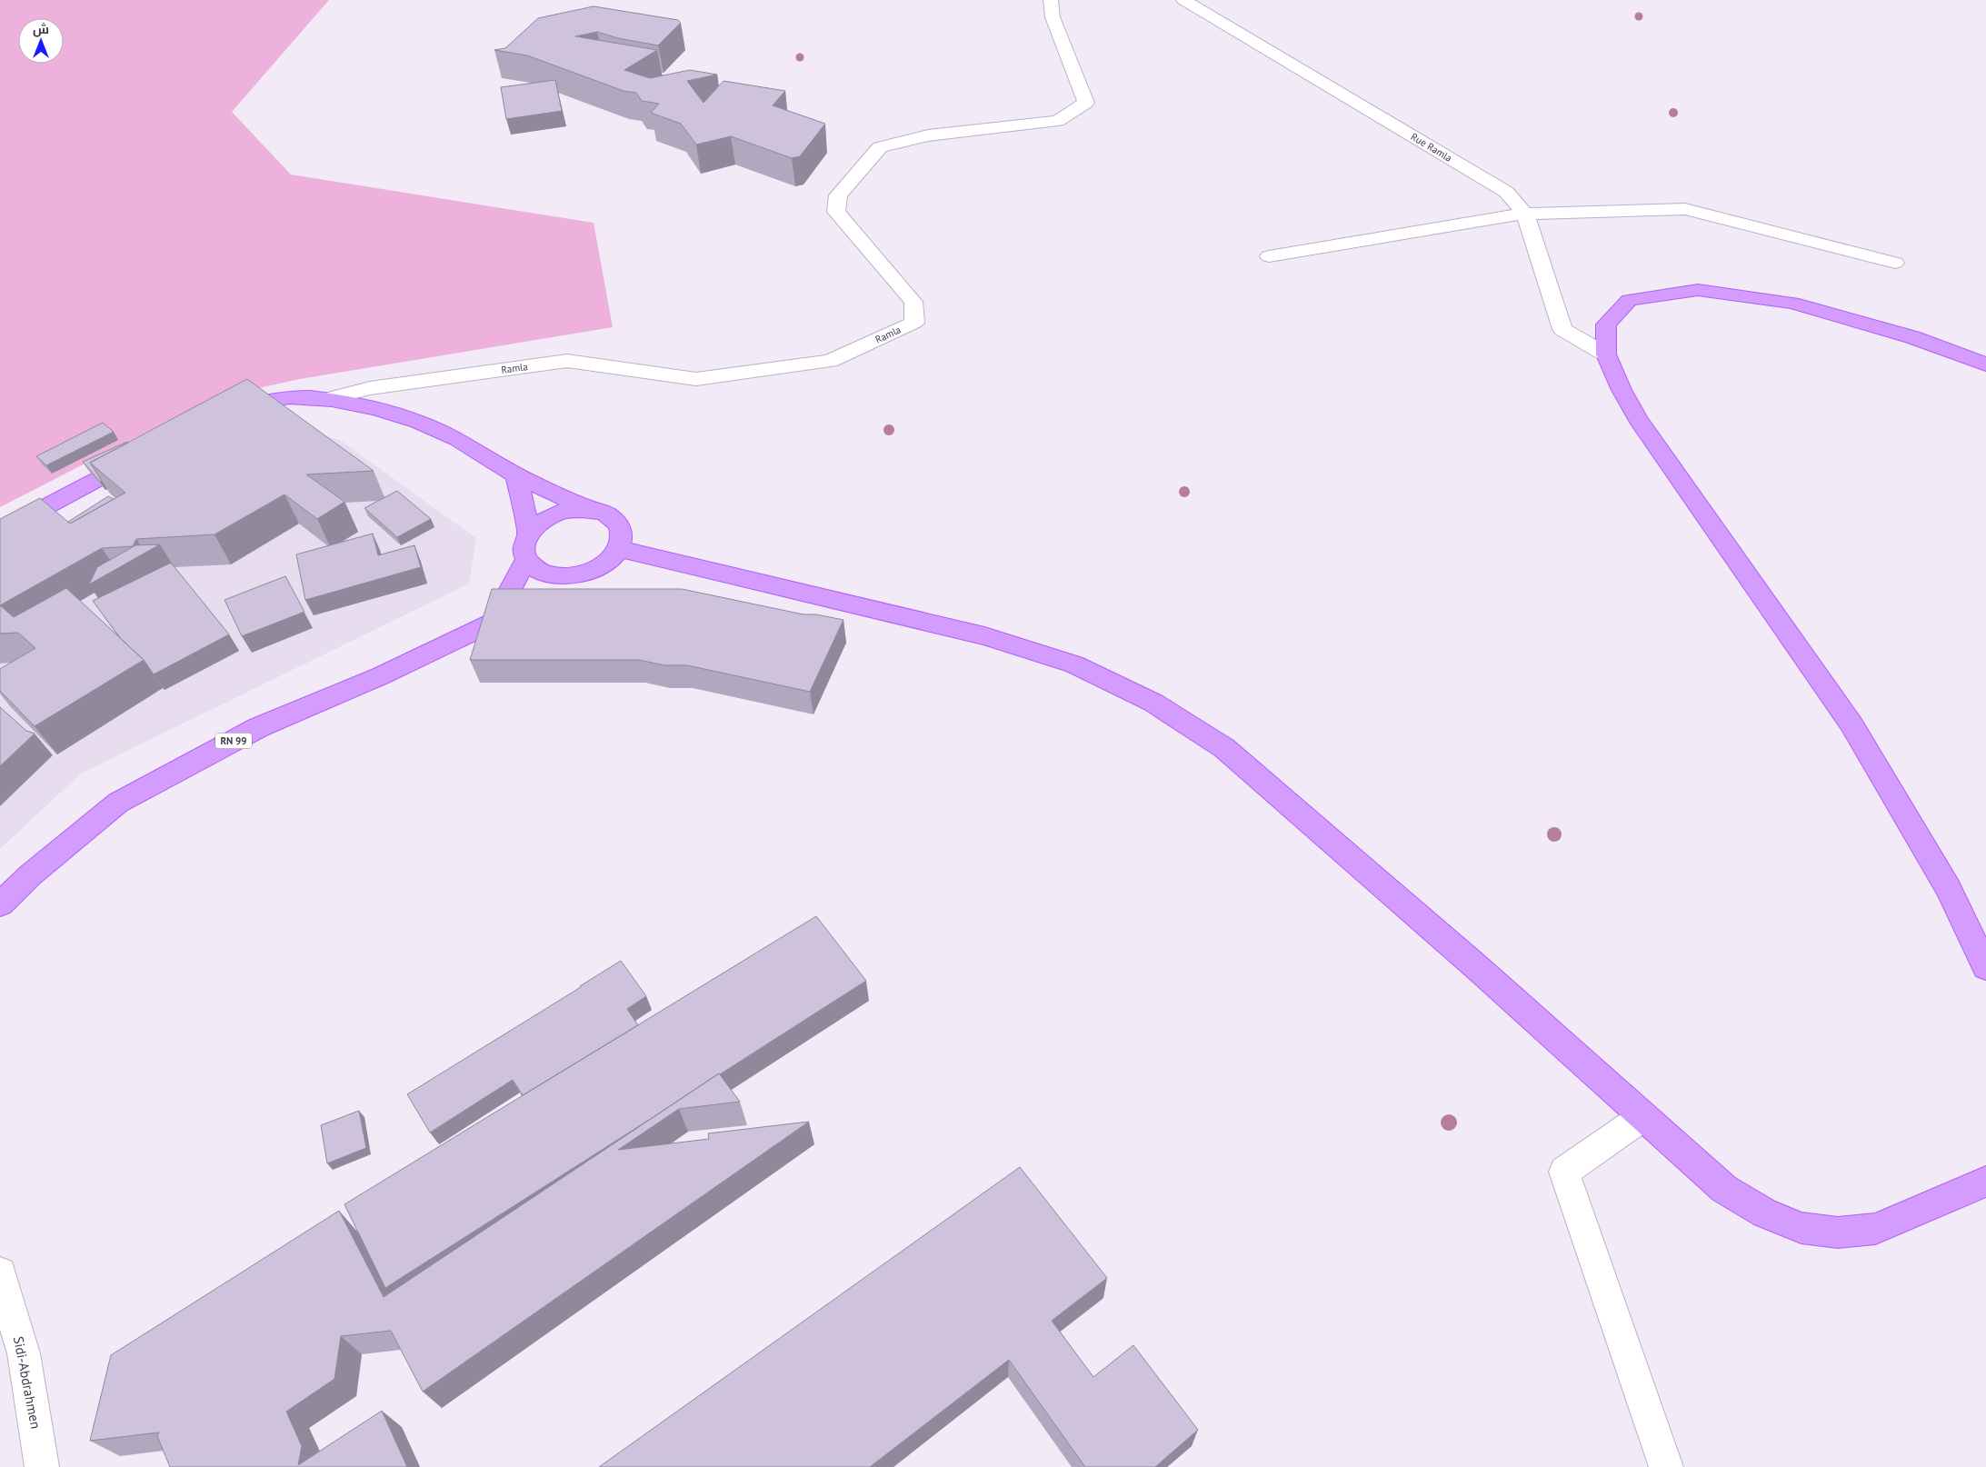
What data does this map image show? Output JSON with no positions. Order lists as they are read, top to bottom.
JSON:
{
  "streets": {
    "main road": ["RN 99"],
    "street": ["Rue Ramla", "Ramla", "Sidi-Abdrahmen"]
  },
  "north": "top"
}
